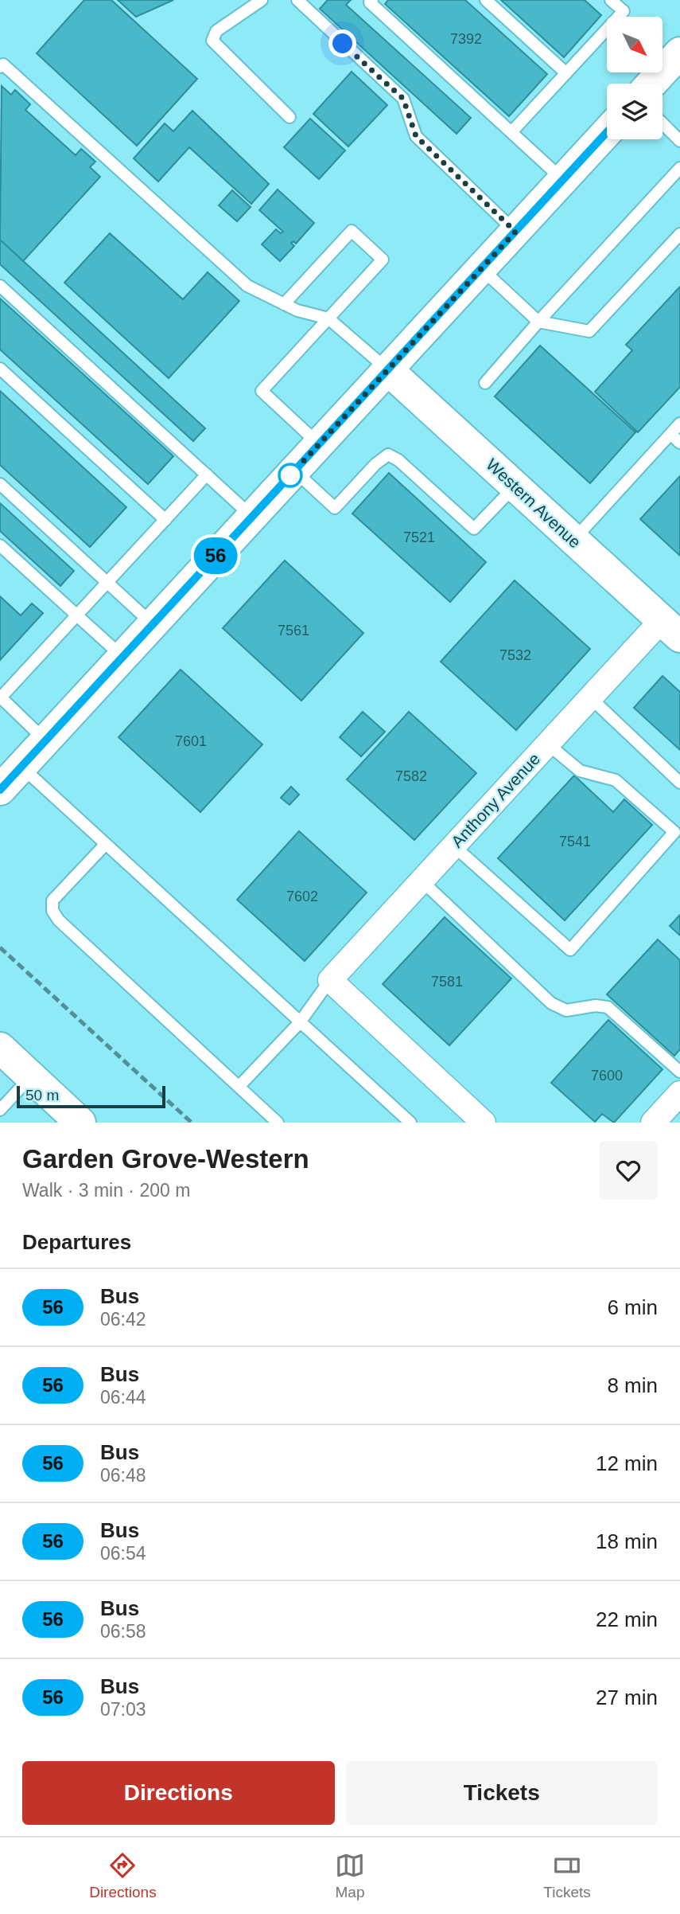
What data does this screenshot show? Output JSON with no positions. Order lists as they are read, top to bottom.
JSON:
{
  "streets": {
    "main road": ["Western Avenue"],
    "street": ["Anthony Avenue"]
  },
  "crossings": [
    ["Western Avenue", "Anthony Avenue"]
  ],
  "lines": ["bus line 56"],
  "house_numbers": [
    "7392",
    "7521",
    "7561",
    "7532",
    "7601",
    "7582",
    "7541",
    "7602",
    "7581",
    "7600"
  ],
  "scale_bar": "50 m",
  "north": "bottom right",
  "page": {
    "on_map": "56",
    "scale": "50 m",
    "heading": [
      ["Garden Grove-Western", "Walk · 3 min · 200 m"],
      "Departures"
    ],
    "list": [
      {
        "mark": "56",
        "name": "Bus",
        "note": "06:42",
        "value": "6 min"
      },
      {
        "mark": "56",
        "name": "Bus",
        "note": "06:44",
        "value": "8 min"
      },
      {
        "mark": "56",
        "name": "Bus",
        "note": "06:48",
        "value": "12 min"
      },
      {
        "mark": "56",
        "name": "Bus",
        "note": "06:54",
        "value": "18 min"
      },
      {
        "mark": "56",
        "name": "Bus",
        "note": "06:58",
        "value": "22 min"
      },
      {
        "mark": "56",
        "name": "Bus",
        "note": "07:03",
        "value": "27 min"
      }
    ],
    "buttons": ["Directions", "Tickets"],
    "tabs": ["Directions", "Map", "Tickets"]
  }
}
